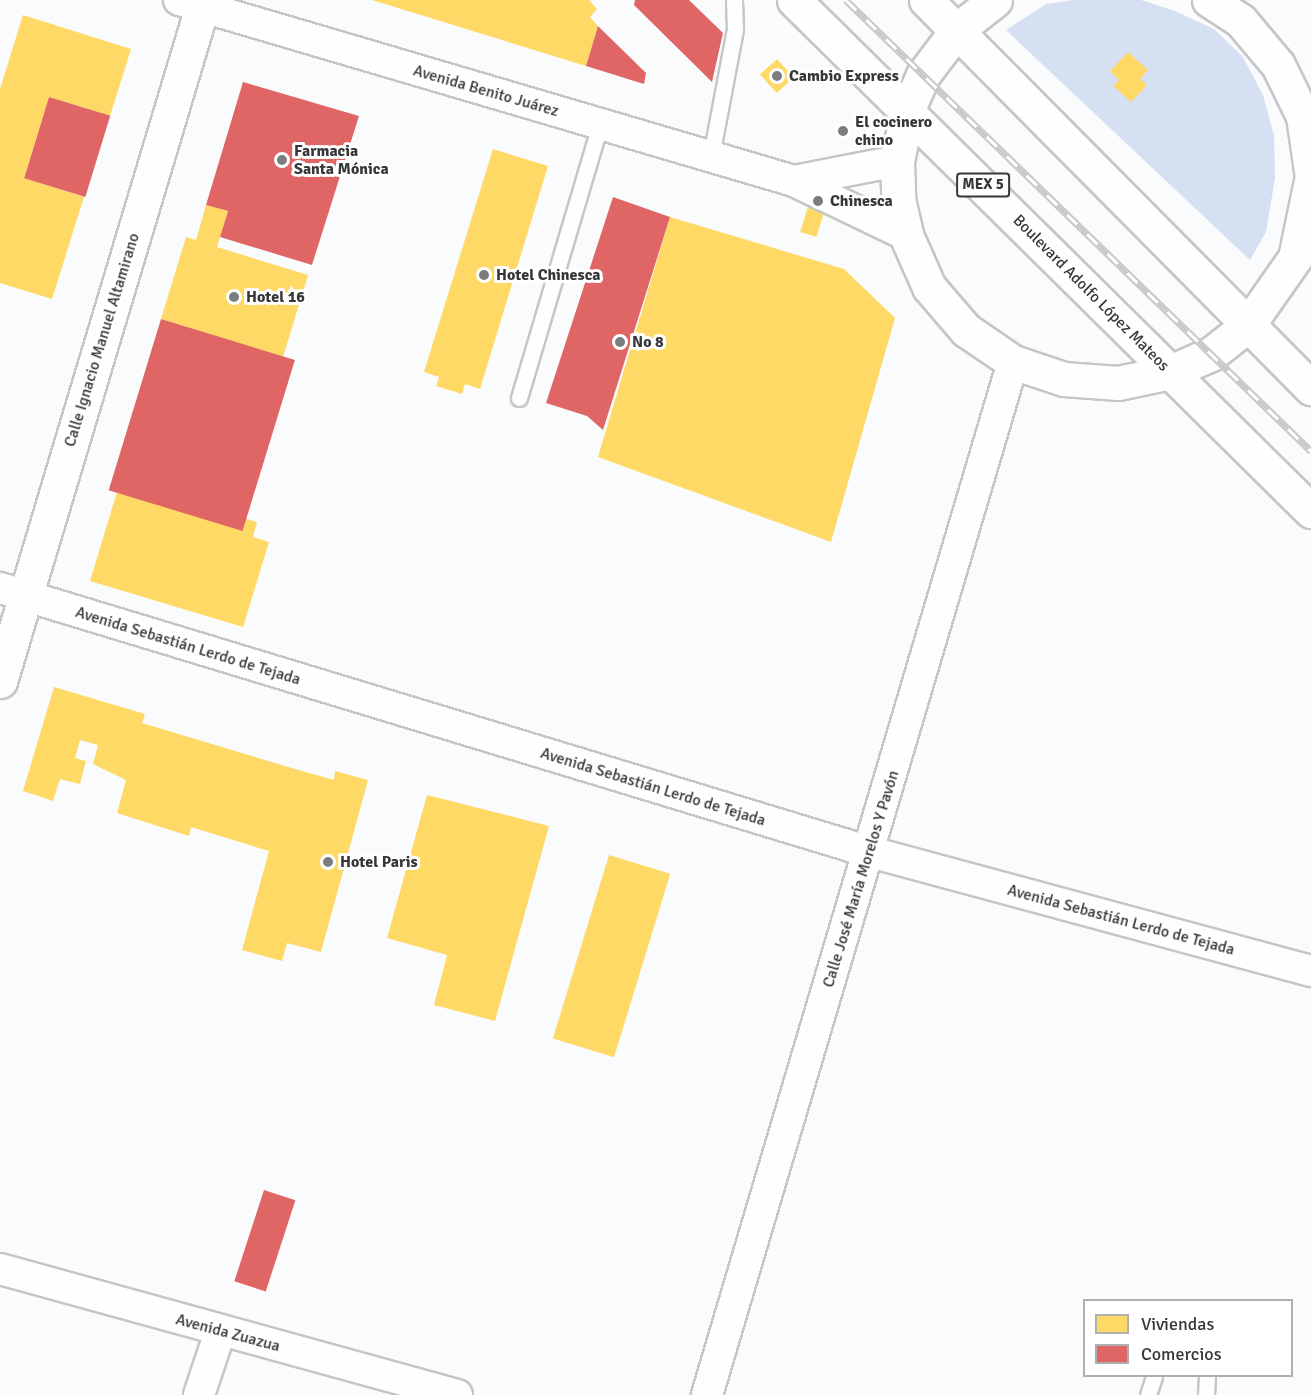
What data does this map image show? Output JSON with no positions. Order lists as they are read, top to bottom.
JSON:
{
  "streets": {
    "main road": ["MEX 5", "Boulevard Adolfo López Mateos", "Calle Ignacio Manuel Altamirano"],
    "street": [
      "Avenida Benito Juárez",
      "Avenida Sebastián Lerdo de Tejada",
      "Calle José María Morelos Y Pavón",
      "Avenida Zuazua"
    ]
  },
  "crossings": [
    ["Avenida Benito Juárez", "Calle Ignacio Manuel Altamirano"],
    ["Calle Ignacio Manuel Altamirano", "Avenida Sebastián Lerdo de Tejada"],
    ["Avenida Sebastián Lerdo de Tejada", "Calle José María Morelos Y Pavón"]
  ],
  "places": [
    "Cambio Express",
    "El cocinero chino",
    "Farmacia Santa Mónica",
    "Chinesca",
    "Hotel Chinesca",
    "Hotel 16",
    "No 8",
    "Hotel Paris"
  ],
  "legend": ["Viviendas", "Comercios"]
}
